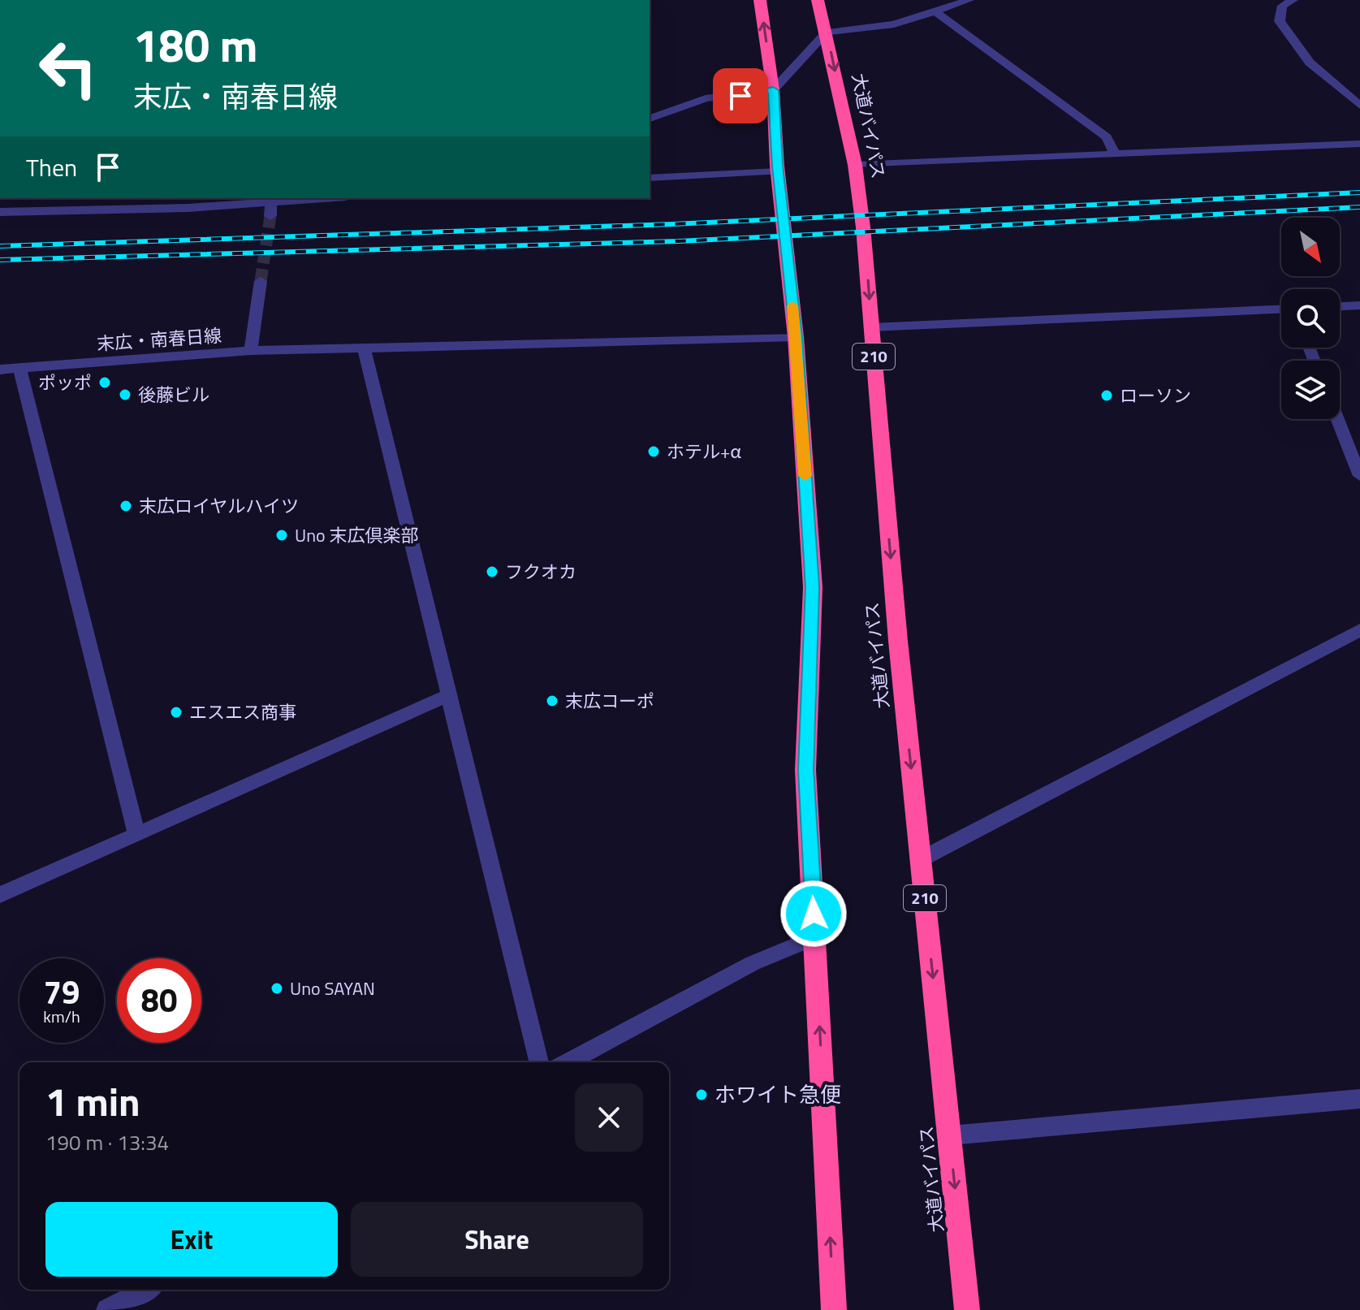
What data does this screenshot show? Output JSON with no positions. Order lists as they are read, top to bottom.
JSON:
{
  "streets": {
    "highway": ["大道バイパス", "210"],
    "street": ["末広・南春日線"]
  },
  "places": [
    "ポッポ",
    "後藤ビル",
    "ローソン",
    "ホテル+α",
    "末広ロイヤルハイツ",
    "Uno 末広倶楽部",
    "フクオカ",
    "末広コーポ",
    "エスエス商事",
    "Uno SAYAN",
    "ホワイト急便"
  ],
  "north": "bottom right",
  "page": {
    "turn": ["180 m", "末広・南春日線"],
    "then": "Then",
    "speed": "79 km/h",
    "limit": "80",
    "heading": ["1 min", "190 m · 13:34"],
    "buttons": ["Exit", "Share"]
  }
}
